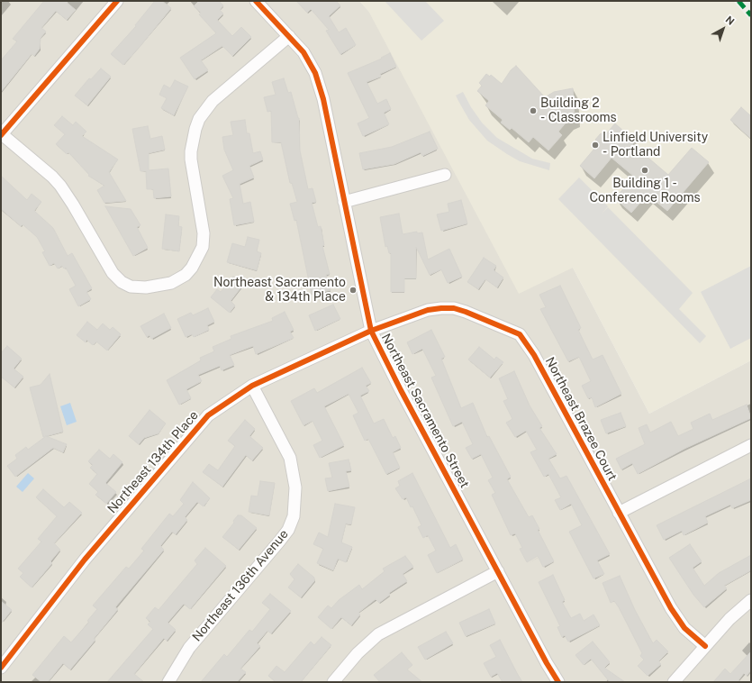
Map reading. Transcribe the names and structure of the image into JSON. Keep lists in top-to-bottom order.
{
  "streets": {
    "street": [
      "Northeast Sacramento Street",
      "Northeast Brazee Court",
      "Northeast 134th Place",
      "Northeast 136th Avenue"
    ]
  },
  "crossings": [
    ["Northeast Sacramento Street", "Northeast Brazee Court"],
    ["Northeast Sacramento Street", "Northeast 134th Place"],
    ["Northeast Brazee Court", "Northeast 134th Place"],
    ["Northeast 134th Place", "Northeast 136th Avenue"]
  ],
  "places": [
    "Building 2 - Classrooms",
    "Linfield University - Portland",
    "Building 1 - Conference Rooms",
    "Northeast Sacramento & 134th Place"
  ],
  "north": "top right"
}
